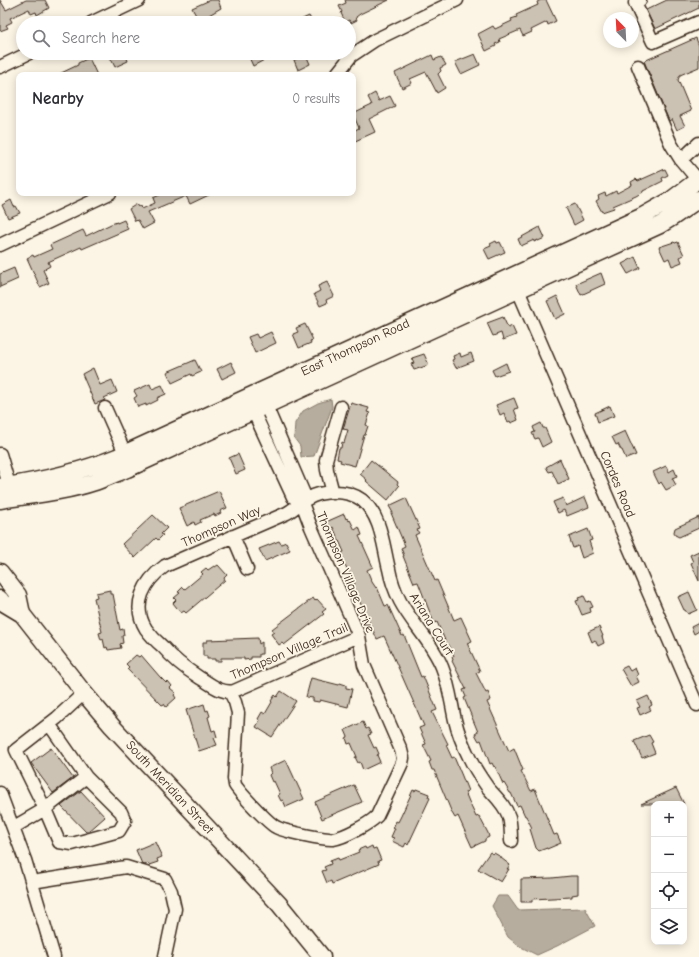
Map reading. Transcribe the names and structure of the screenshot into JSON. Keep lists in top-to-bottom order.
{
  "streets": {
    "main road": ["East Thompson Road", "South Meridian Street"],
    "street": [
      "Cordes Road",
      "Thompson Way",
      "Thompson Village Drive",
      "Ariana Court",
      "Thompson Village Trail"
    ]
  },
  "crossings": [
    ["East Thompson Road", "Cordes Road"],
    ["East Thompson Road", "Thompson Village Drive"],
    ["Thompson Way", "Thompson Village Drive"],
    ["Thompson Way", "Ariana Court"],
    ["Thompson Way", "Thompson Village Trail"],
    ["Thompson Village Drive", "Ariana Court"],
    ["Thompson Village Drive", "Thompson Village Trail"]
  ],
  "north": "top left",
  "page": {
    "search": "Search here",
    "heading": ["Nearby", "0 results"],
    "map_buttons": ["+", "−"]
  }
}
